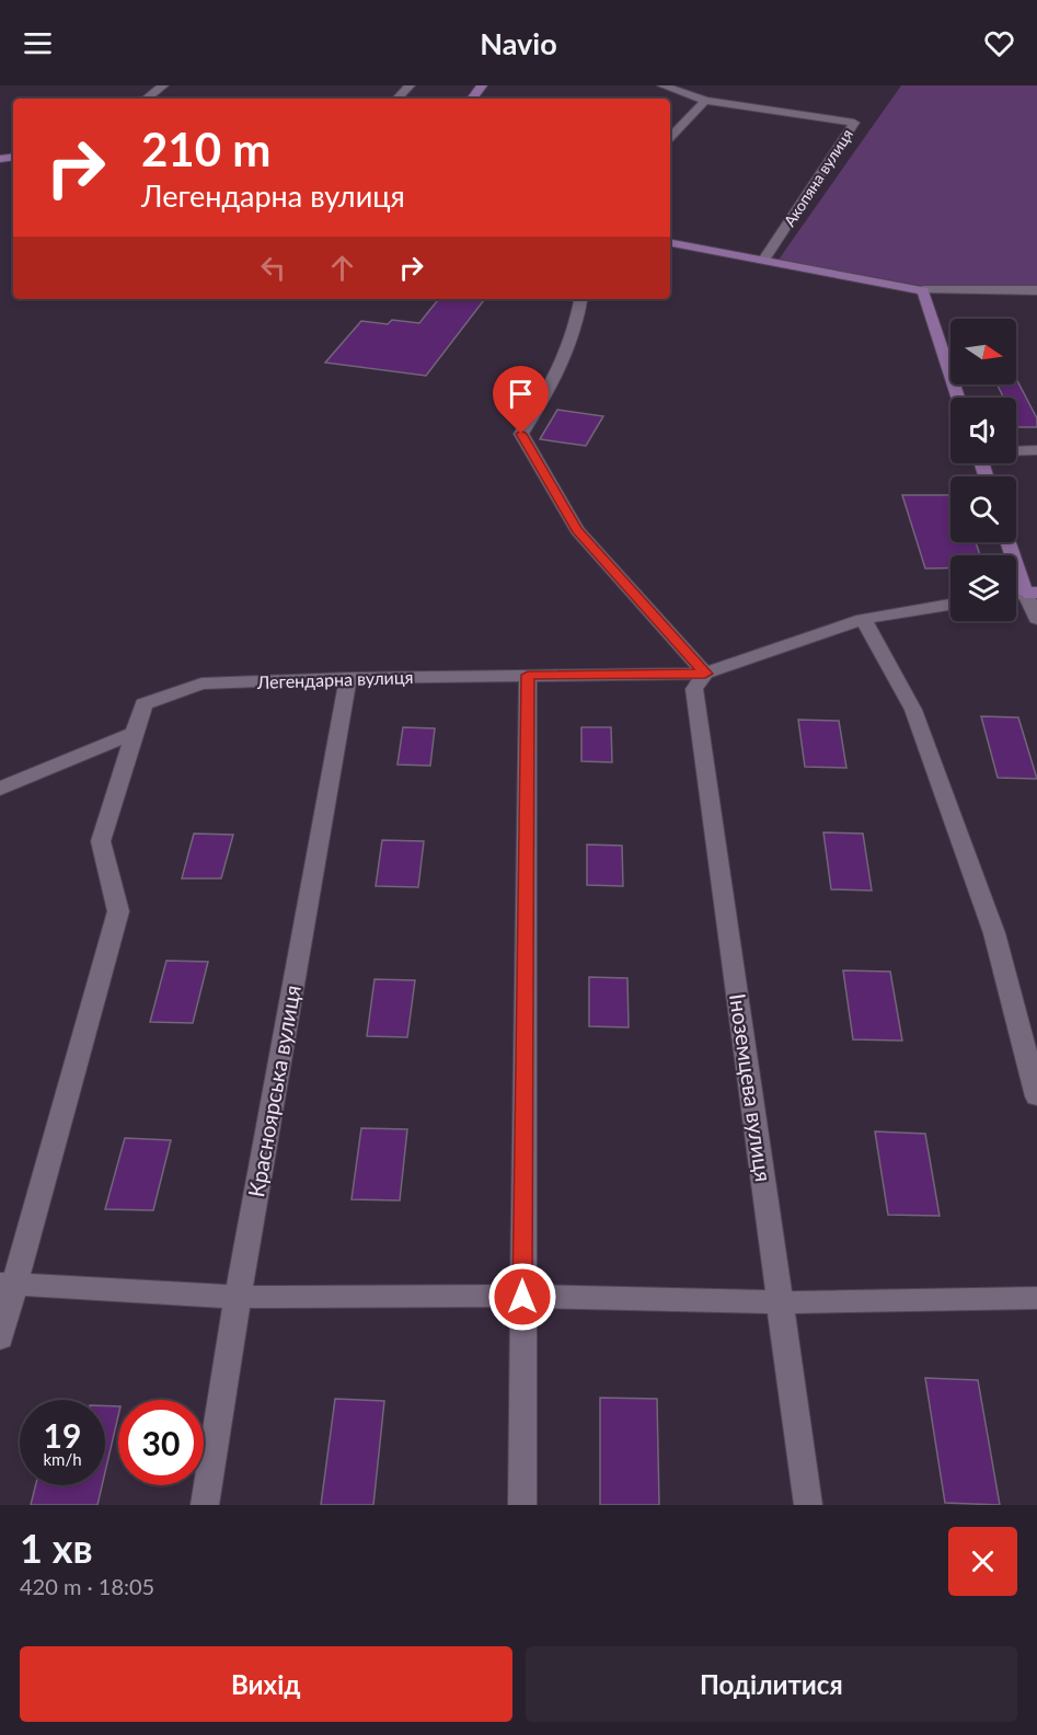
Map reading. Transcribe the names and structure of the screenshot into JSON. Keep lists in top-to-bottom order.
{
  "streets": {
    "street": [
      "Акопяна вулиця",
      "Легендарна вулиця",
      "Іноземцева вулиця",
      "Красноярська вулиця"
    ]
  },
  "crossings": [
    ["Легендарна вулиця", "Іноземцева вулиця"],
    ["Легендарна вулиця", "Красноярська вулиця"]
  ],
  "north": "right",
  "page": {
    "header": "Navio",
    "turn": ["210 m", "Легендарна вулиця"],
    "speed": "19 km/h",
    "limit": "30",
    "heading": ["1 хв", "420 m · 18:05"],
    "buttons": ["Вихід", "Поділитися"]
  }
}
